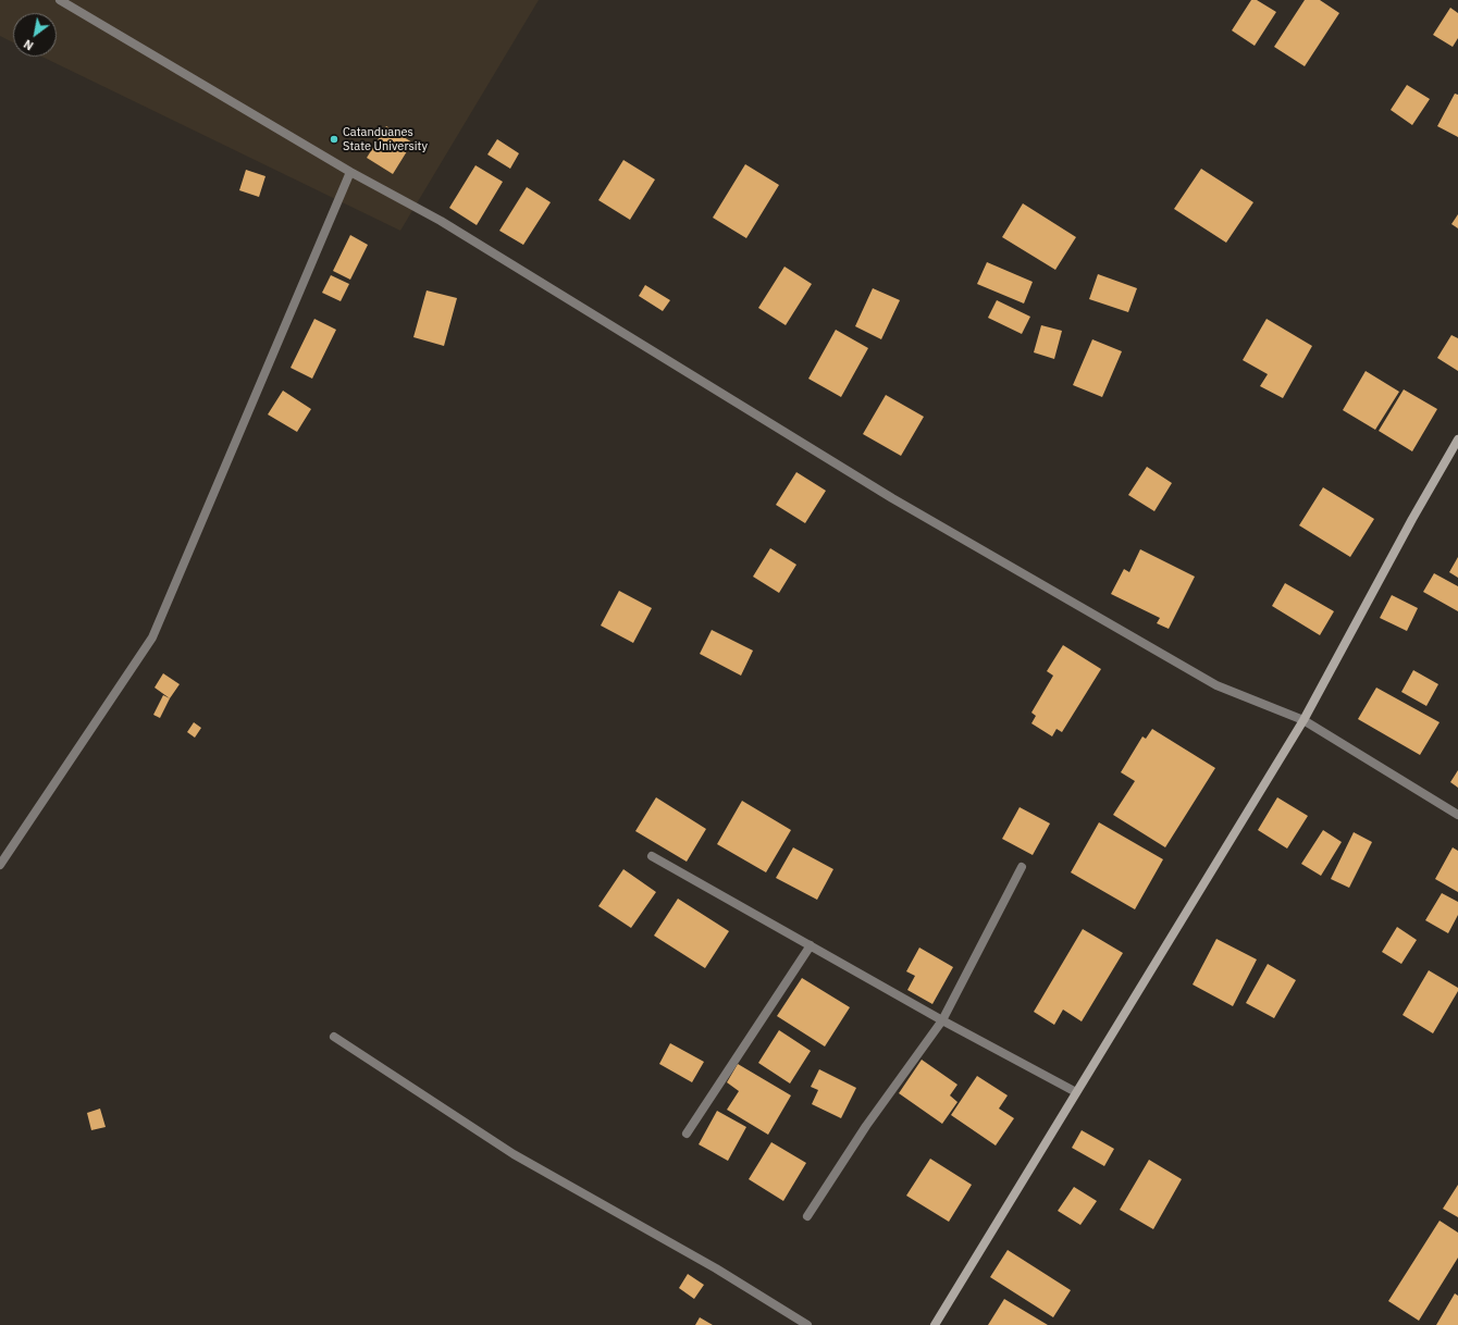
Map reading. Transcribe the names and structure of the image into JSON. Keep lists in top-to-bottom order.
{
  "places": ["Catanduanes State University"],
  "north": "bottom left"
}
